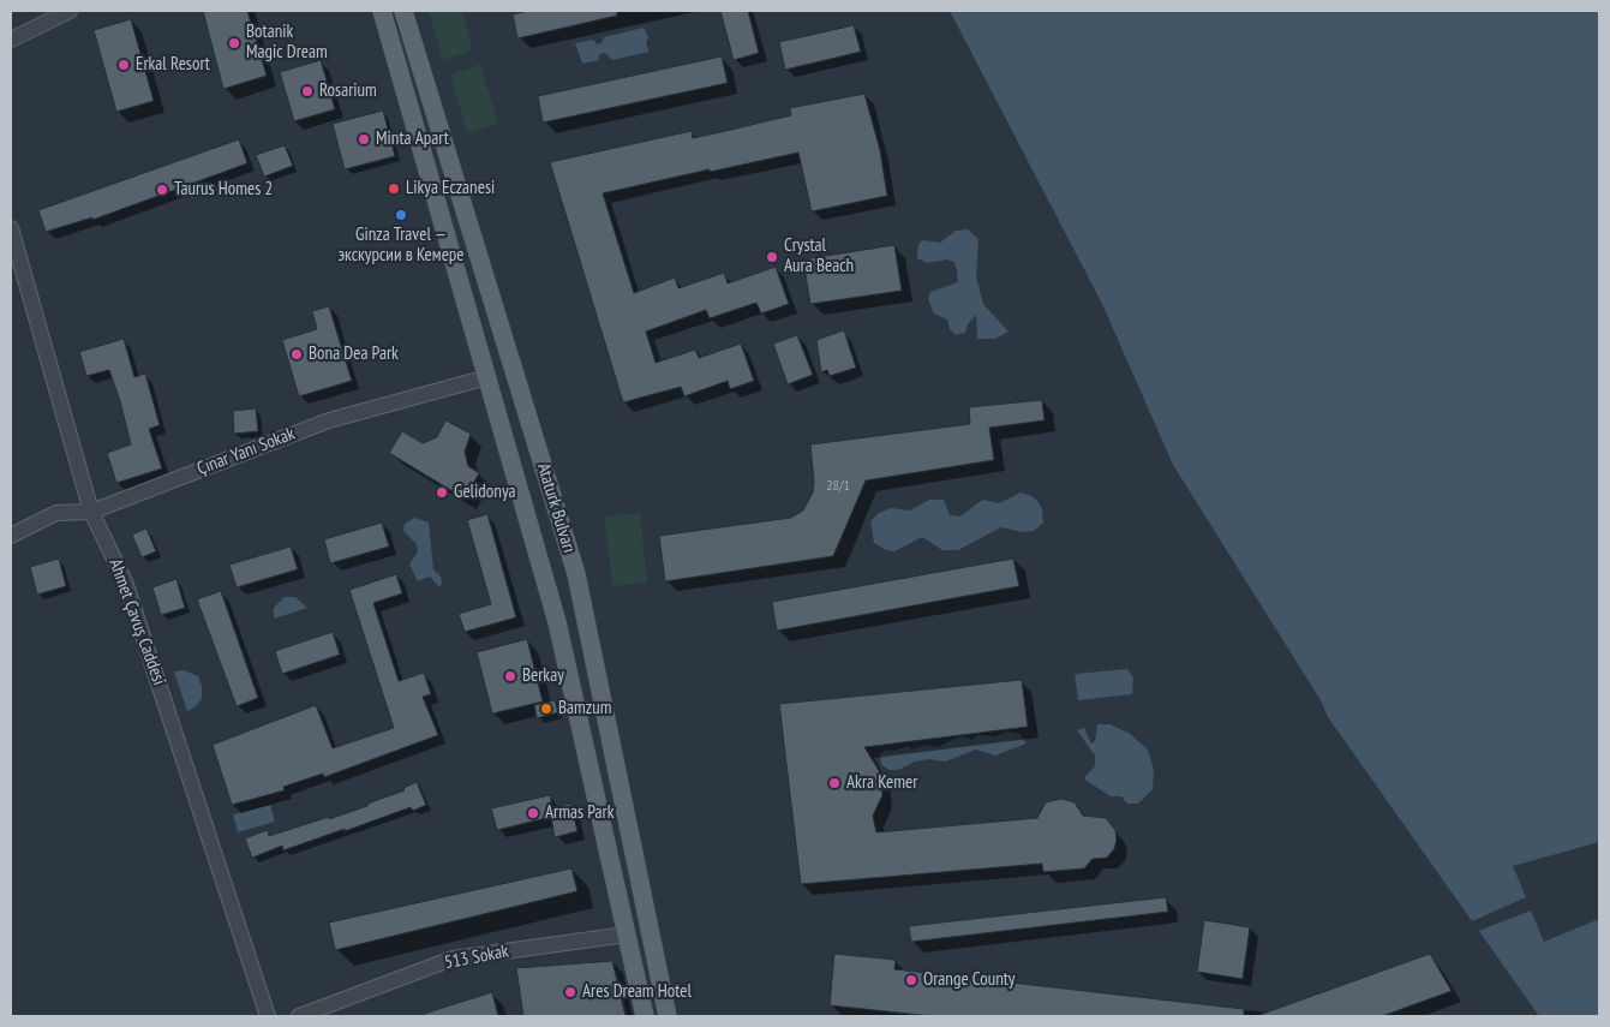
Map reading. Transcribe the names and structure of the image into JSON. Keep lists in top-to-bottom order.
{
  "streets": {
    "main road": ["Ataturk Bulvarı"],
    "street": ["Çınar Yanı Sokak", "Ahmet Çavuş Caddesi", "513 Sokak"]
  },
  "crossings": [
    ["Çınar Yanı Sokak", "Ataturk Bulvarı"],
    ["Çınar Yanı Sokak", "Ahmet Çavuş Caddesi"],
    ["Ataturk Bulvarı", "513 Sokak"]
  ],
  "places": [
    "Botanik Magic Dream",
    "Erkal Resort",
    "Rosarium",
    "Minta Apart",
    "Likya Eczanesi",
    "Taurus Homes 2",
    "Ginza Travel — экскурсии в Кемере",
    "Crystal Aura Beach",
    "Bona Dea Park",
    "Gelidonya",
    "Berkay",
    "Bamzum",
    "Akra Kemer",
    "Armas Park",
    "Orange County",
    "Ares Dream Hotel"
  ],
  "house_numbers": ["28/1"]
}
